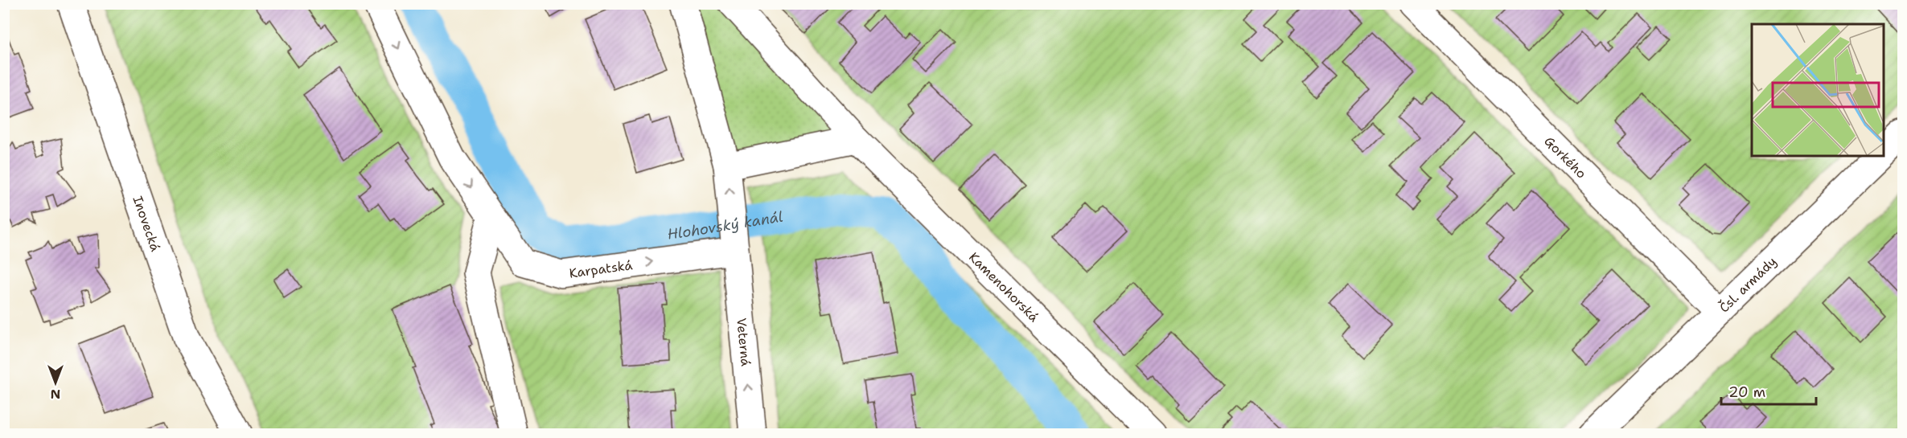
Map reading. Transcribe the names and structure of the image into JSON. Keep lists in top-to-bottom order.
{
  "streets": {
    "street": [
      "Gorkého",
      "Inovecká",
      "Karpatská",
      "Čsl. armády",
      "Kamenohorská",
      "Veterná"
    ]
  },
  "crossings": [
    ["Gorkého", "Čsl. armády"],
    ["Karpatská", "Veterná"]
  ],
  "one_way": ["Karpatská", "Veterná"],
  "water": ["Hlohovský kanál"],
  "scale_bar": "20 m",
  "north": "bottom"
}
